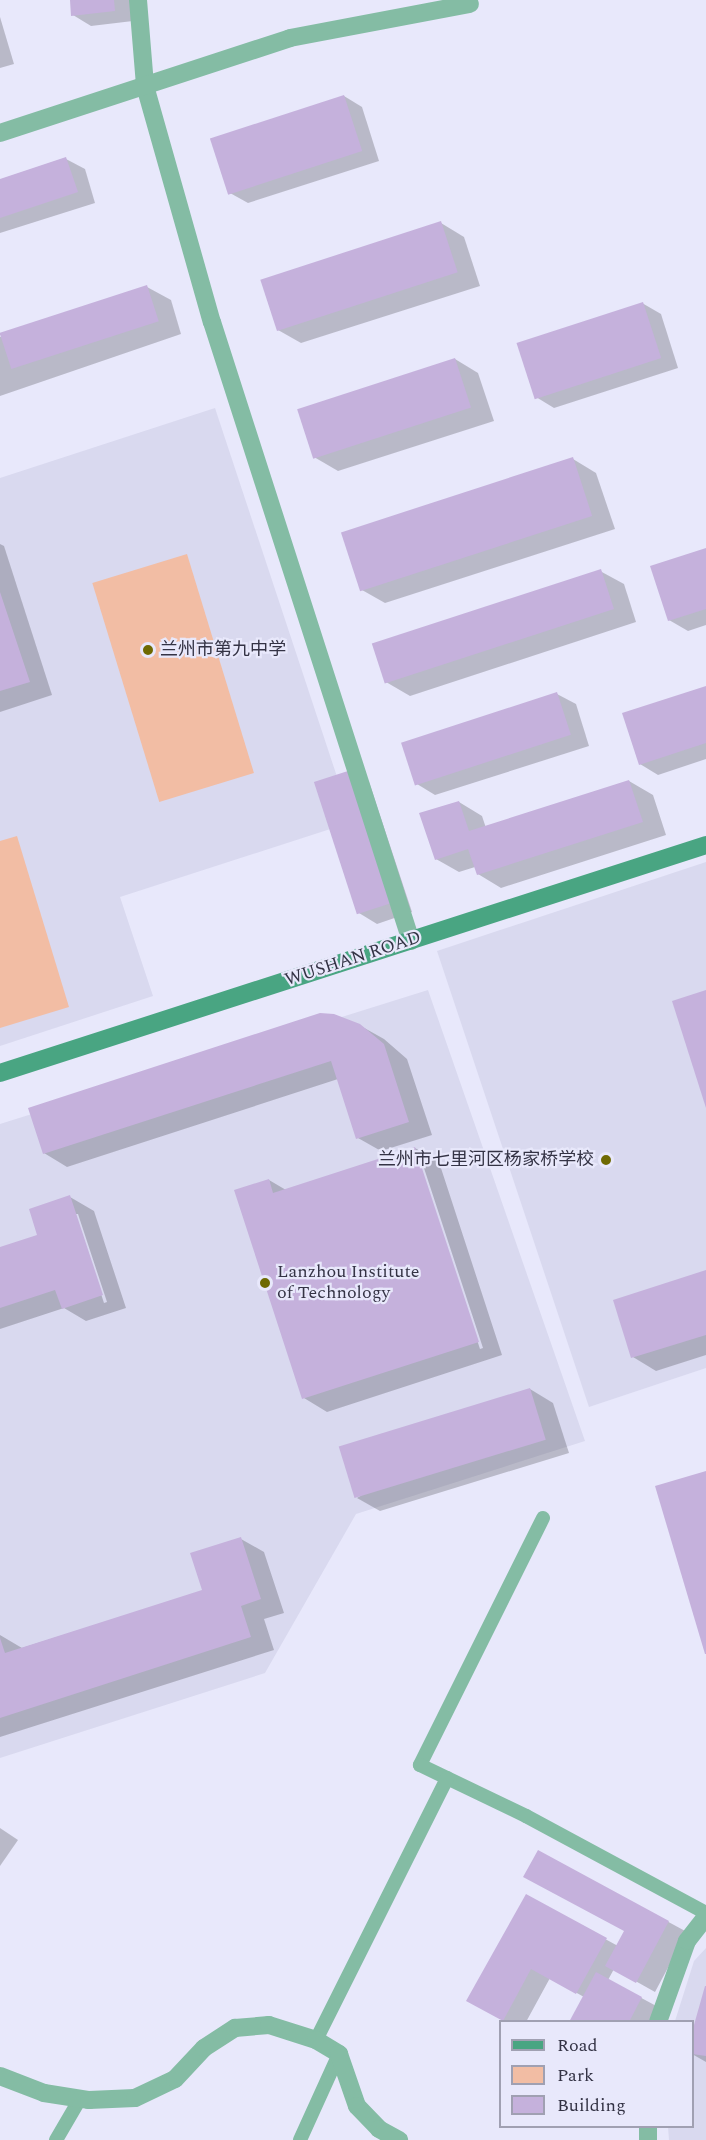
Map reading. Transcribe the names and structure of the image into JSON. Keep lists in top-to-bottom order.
{
  "streets": {
    "main road": ["WUSHAN ROAD"]
  },
  "places": ["兰州市第九中学", "兰州市七里河区杨家桥学校", "Lanzhou Institute of Technology"],
  "legend": ["Road", "Park", "Building"]
}
